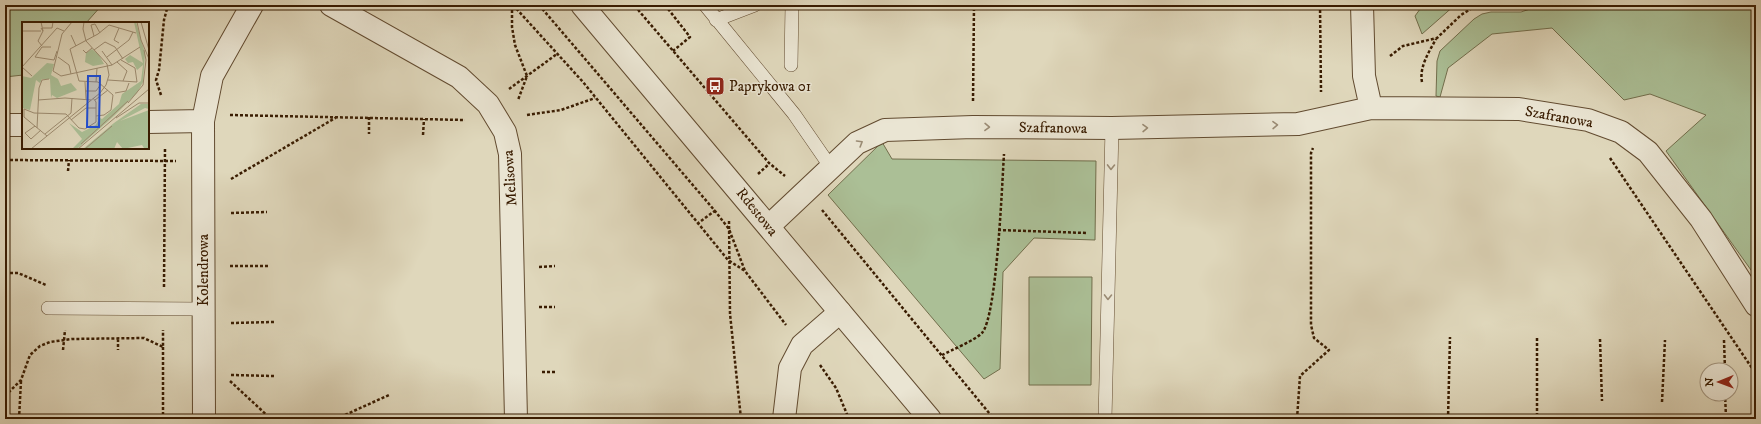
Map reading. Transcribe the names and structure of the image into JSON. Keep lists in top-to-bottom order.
{
  "streets": {
    "street": [
      "Szafranowa",
      "Melisowa",
      "Rdestowa",
      "Kolendrowa"
    ]
  },
  "crossings": [
    ["Szafranowa", "Rdestowa"]
  ],
  "places": {
    "bus stop": ["Paprykowa 01"]
  },
  "north": "left"
}
